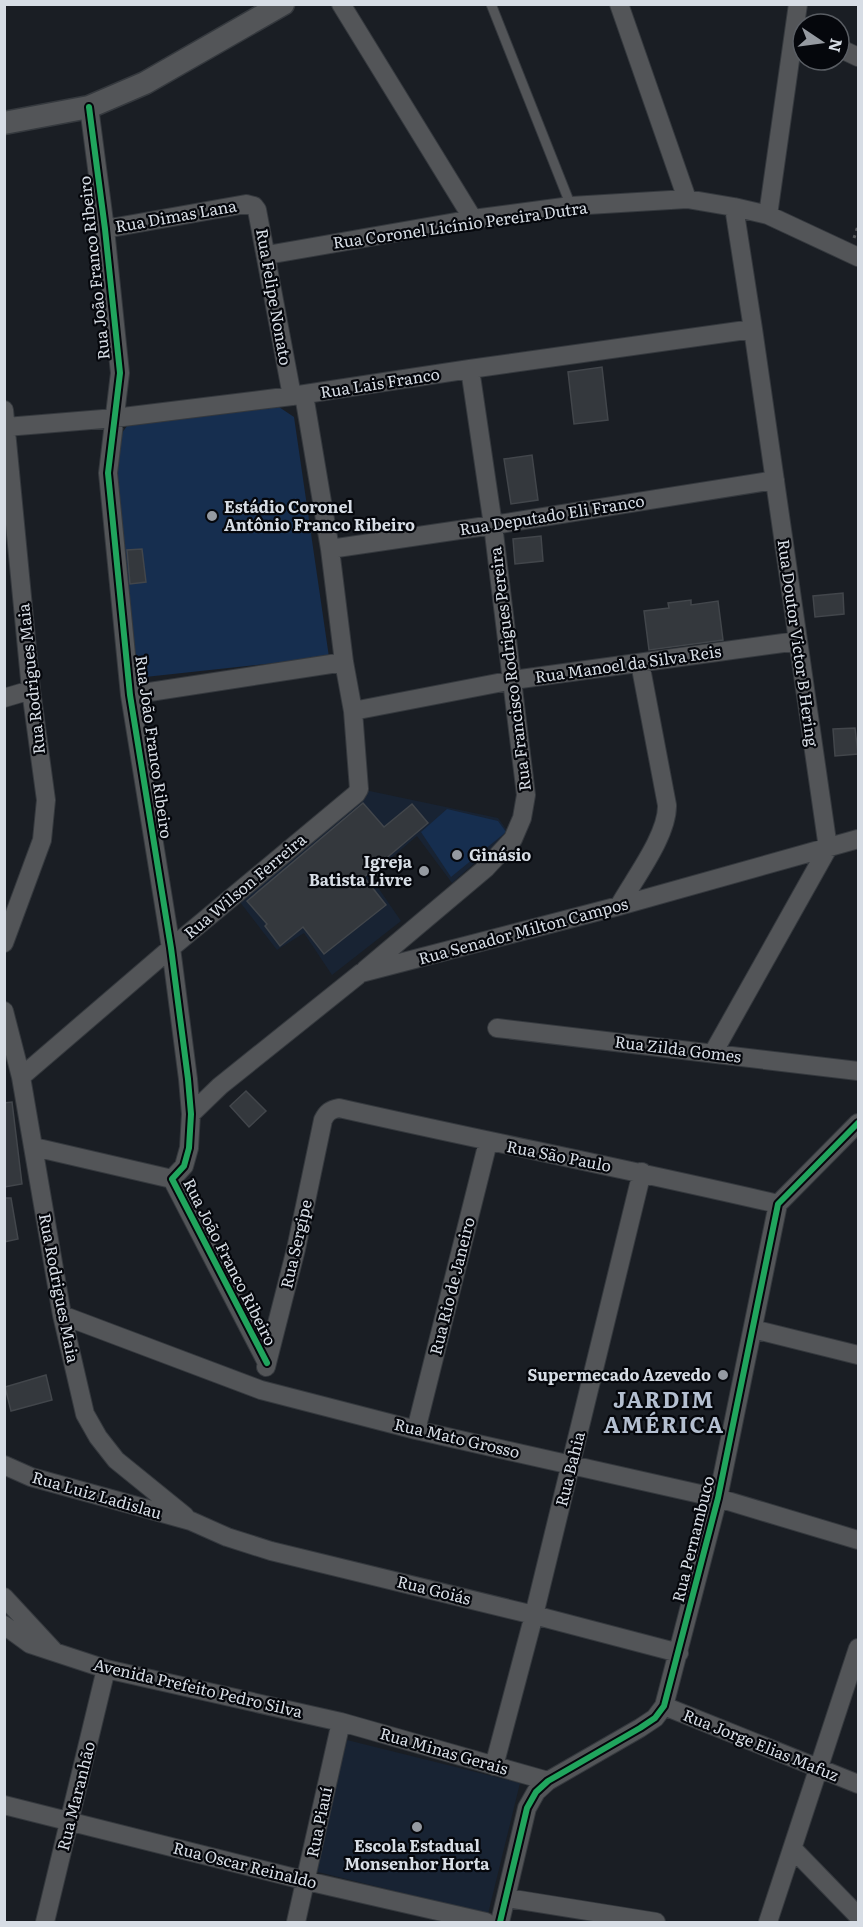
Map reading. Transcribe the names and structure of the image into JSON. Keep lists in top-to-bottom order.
{
  "streets": {
    "street": [
      "Rua Dimas Lana",
      "Rua Coronel Licínio Pereira Dutra",
      "Rua João Franco Ribeiro",
      "Rua Felipe Nonato",
      "Rua Lais Franco",
      "Rua Deputado Eli Franco",
      "Rua Doutor Victor B Hering",
      "Rua Manoel da Silva Reis",
      "Rua Francisco Rodrigues Pereira",
      "Rua Rodrigues Maia",
      "Rua Wilson Ferreira",
      "Rua Senador Milton Campos",
      "Rua Zilda Gomes",
      "Rua São Paulo",
      "Rua Sergipe",
      "Rua Rio de Janeiro",
      "Rua Mato Grosso",
      "Rua Bahia",
      "Rua Luiz Ladislau",
      "Rua Pernambuco",
      "Rua Goiás",
      "Avenida Prefeito Pedro Silva",
      "Rua Jorge Elias Mafuz",
      "Rua Minas Gerais",
      "Rua Maranhão",
      "Rua Piauí",
      "Rua Oscar Reinaldo"
    ]
  },
  "crossings": [
    ["Rua Dimas Lana", "Rua João Franco Ribeiro"],
    ["Rua Dimas Lana", "Rua Felipe Nonato"],
    ["Rua Coronel Licínio Pereira Dutra", "Rua Felipe Nonato"],
    ["Rua Coronel Licínio Pereira Dutra", "Rua Doutor Victor B Hering"],
    ["Rua João Franco Ribeiro", "Rua Lais Franco"],
    ["Rua João Franco Ribeiro", "Rua Wilson Ferreira"],
    ["Rua João Franco Ribeiro", "Rua Senador Milton Campos"],
    ["Rua João Franco Ribeiro", "Rua Sergipe"],
    ["Rua Felipe Nonato", "Rua Lais Franco"],
    ["Rua Felipe Nonato", "Rua Deputado Eli Franco"],
    ["Rua Felipe Nonato", "Rua Manoel da Silva Reis"],
    ["Rua Felipe Nonato", "Rua Wilson Ferreira"],
    ["Rua Lais Franco", "Rua Doutor Victor B Hering"],
    ["Rua Lais Franco", "Rua Francisco Rodrigues Pereira"],
    ["Rua Lais Franco", "Rua Rodrigues Maia"],
    ["Rua Deputado Eli Franco", "Rua Doutor Victor B Hering"],
    ["Rua Deputado Eli Franco", "Rua Francisco Rodrigues Pereira"],
    ["Rua Doutor Victor B Hering", "Rua Manoel da Silva Reis"],
    ["Rua Doutor Victor B Hering", "Rua Senador Milton Campos"],
    ["Rua Manoel da Silva Reis", "Rua Francisco Rodrigues Pereira"],
    ["Rua Francisco Rodrigues Pereira", "Rua Senador Milton Campos"],
    ["Rua Rodrigues Maia", "Rua Wilson Ferreira"],
    ["Rua Rodrigues Maia", "Rua Mato Grosso"],
    ["Rua Rodrigues Maia", "Rua Luiz Ladislau"],
    ["Rua Rodrigues Maia", "Rua Goiás"],
    ["Rua São Paulo", "Rua Sergipe"],
    ["Rua São Paulo", "Rua Rio de Janeiro"],
    ["Rua São Paulo", "Rua Bahia"],
    ["Rua São Paulo", "Rua Pernambuco"],
    ["Rua Sergipe", "Rua Mato Grosso"],
    ["Rua Rio de Janeiro", "Rua Mato Grosso"],
    ["Rua Mato Grosso", "Rua Bahia"],
    ["Rua Mato Grosso", "Rua Pernambuco"],
    ["Rua Bahia", "Rua Goiás"],
    ["Rua Bahia", "Rua Minas Gerais"],
    ["Rua Luiz Ladislau", "Rua Goiás"],
    ["Rua Pernambuco", "Rua Goiás"],
    ["Rua Pernambuco", "Rua Jorge Elias Mafuz"],
    ["Avenida Prefeito Pedro Silva", "Rua Minas Gerais"],
    ["Avenida Prefeito Pedro Silva", "Rua Maranhão"],
    ["Avenida Prefeito Pedro Silva", "Rua Piauí"],
    ["Rua Minas Gerais", "Rua Piauí"],
    ["Rua Maranhão", "Rua Oscar Reinaldo"],
    ["Rua Piauí", "Rua Oscar Reinaldo"]
  ],
  "districts": ["JARDIM AMÉRICA"],
  "places": [
    "Estádio Coronel Antônio Franco Ribeiro",
    "Ginásio",
    "Igreja Batista Livre",
    "Supermecado Azevedo",
    "Escola Estadual Monsenhor Horta"
  ],
  "north": "right"
}
